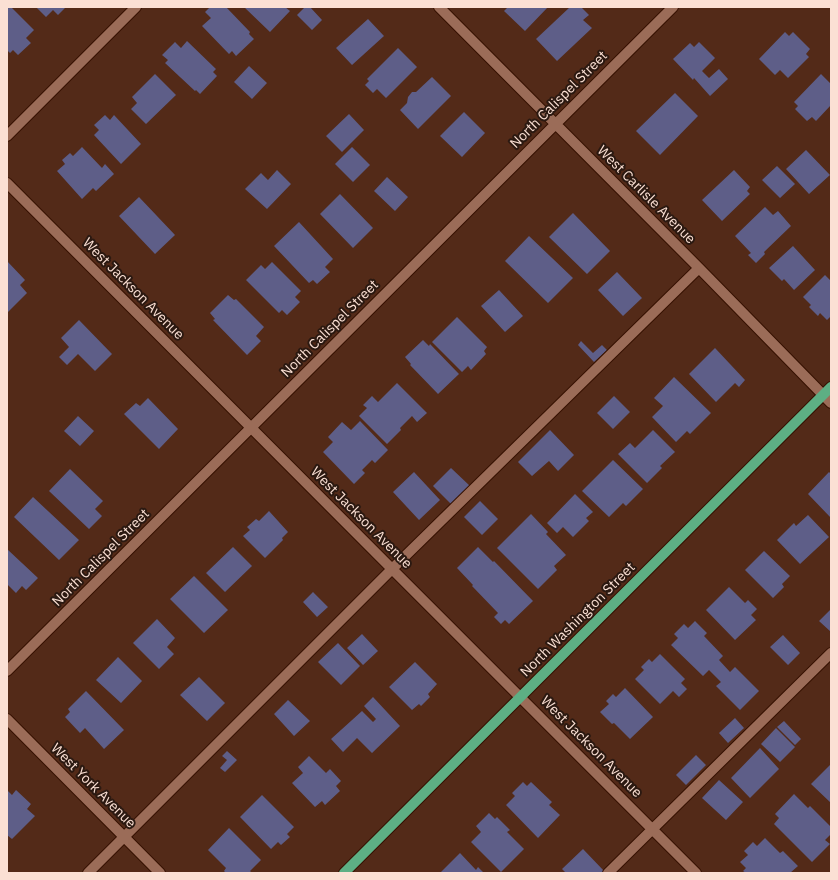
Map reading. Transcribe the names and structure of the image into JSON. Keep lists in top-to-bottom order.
{
  "streets": {
    "main road": ["North Washington Street"],
    "street": [
      "North Calispel Street",
      "West Carlisle Avenue",
      "West Jackson Avenue",
      "West York Avenue"
    ]
  },
  "crossings": [
    ["North Calispel Street", "West Carlisle Avenue"],
    ["North Calispel Street", "West Jackson Avenue"],
    ["West Carlisle Avenue", "North Washington Street"],
    ["West Jackson Avenue", "North Washington Street"]
  ]
}
